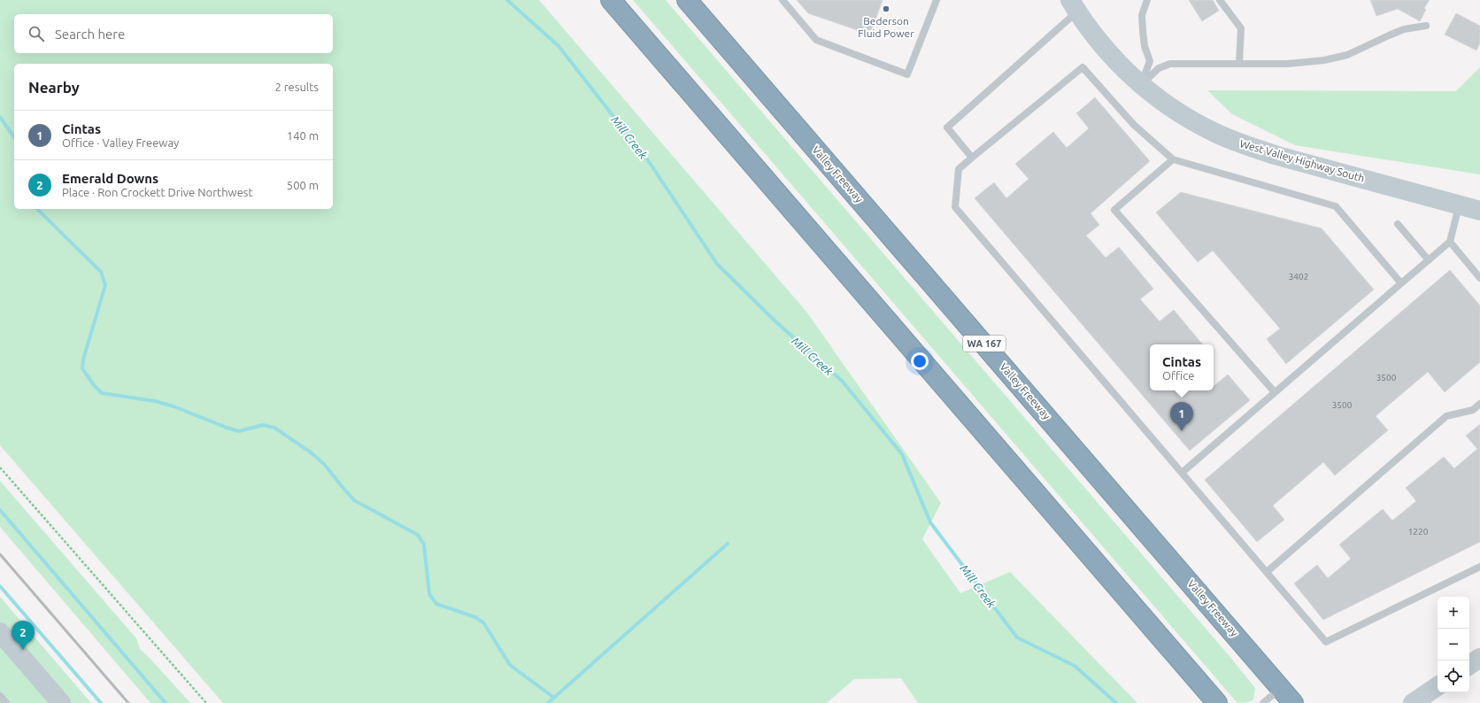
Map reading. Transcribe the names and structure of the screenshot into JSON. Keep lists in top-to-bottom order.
{
  "streets": {
    "highway": ["Valley Freeway", "WA 167"],
    "main road": ["West Valley Highway South"]
  },
  "water": ["Mill Creek"],
  "places": ["Bederson Fluid Power"],
  "house_numbers": [
    "3402",
    "3500",
    "3500",
    "1220"
  ],
  "page": {
    "search": "Search here",
    "heading": ["Nearby", "2 results"],
    "list": [
      {
        "mark": "1",
        "name": "Cintas",
        "note": "Office · Valley Freeway",
        "value": "140 m"
      },
      {
        "mark": "2",
        "name": "Emerald Downs",
        "note": "Place · Ron Crockett Drive Northwest",
        "value": "500 m"
      }
    ],
    "popup": ["Cintas", "Office"],
    "pins": ["1", "2"],
    "map_buttons": ["+", "−"]
  }
}
